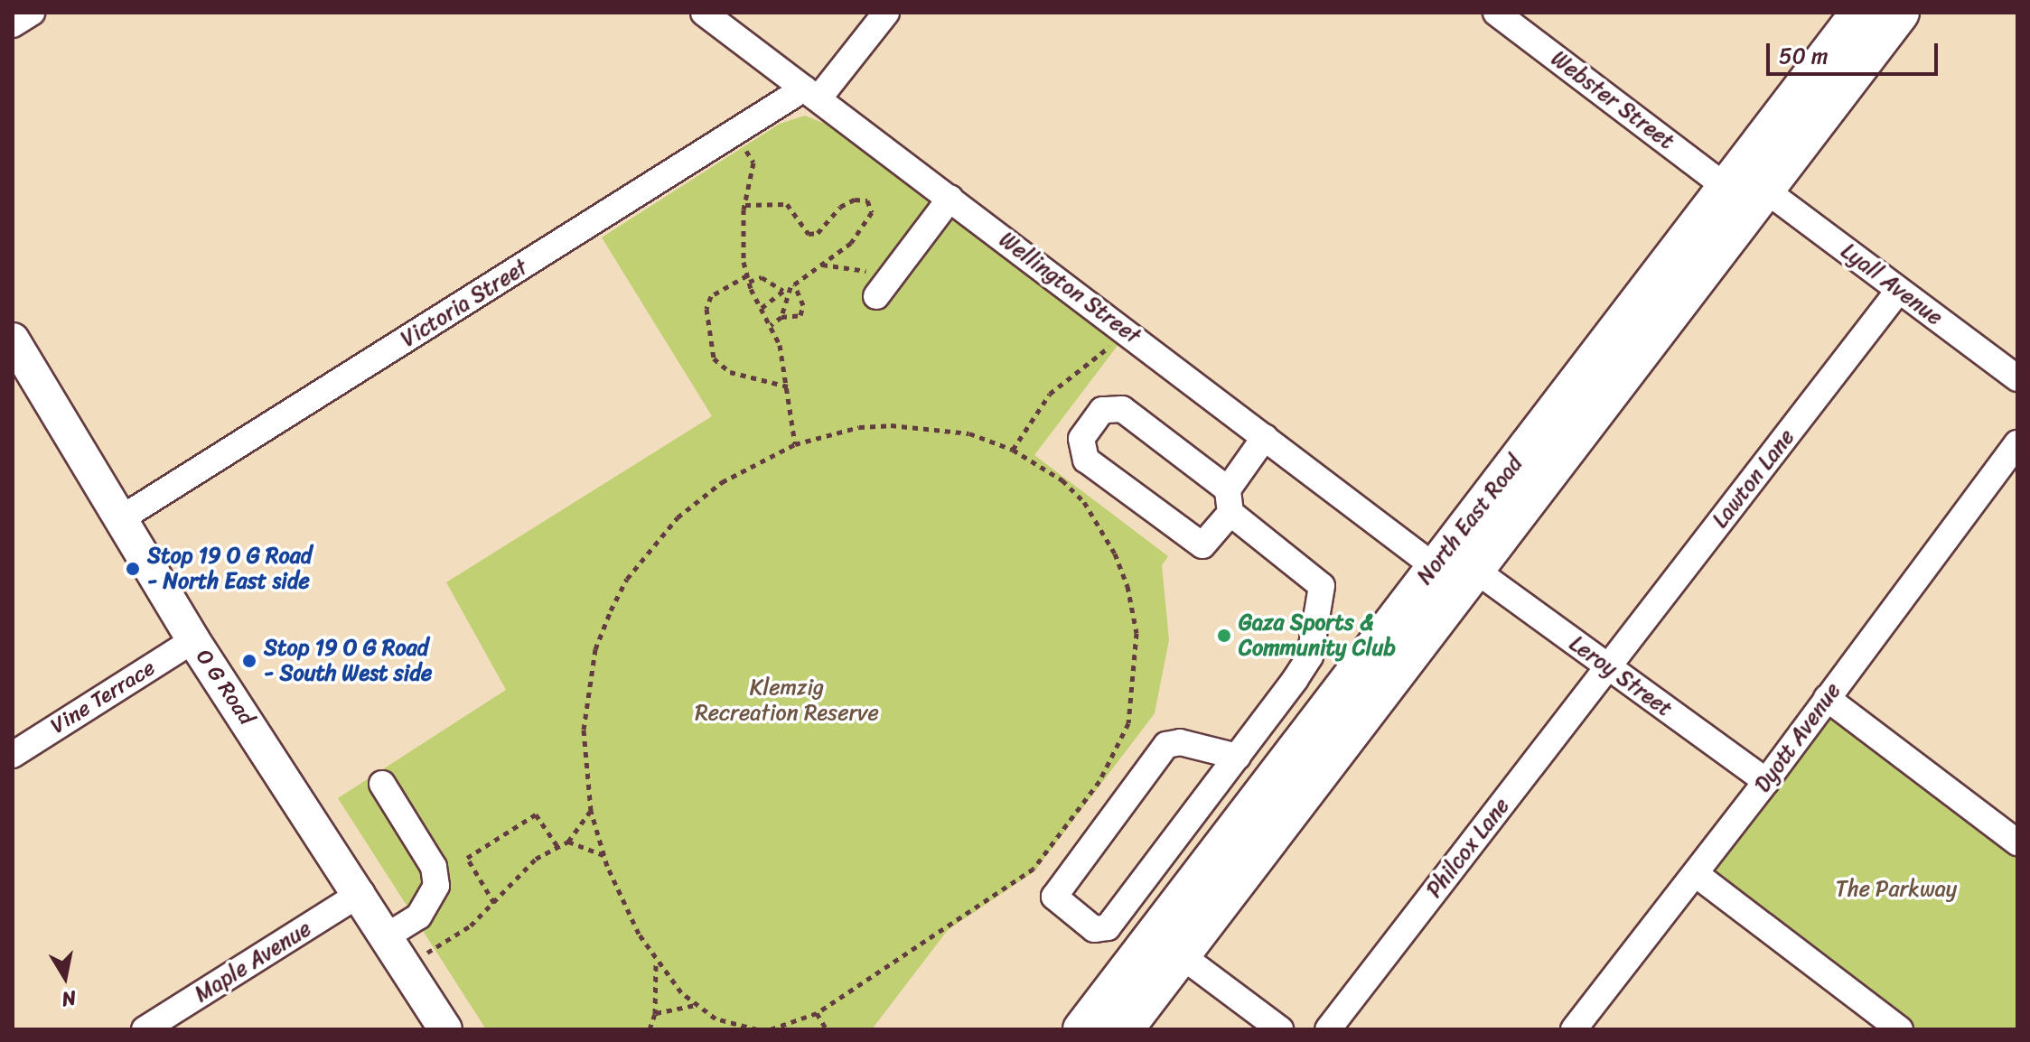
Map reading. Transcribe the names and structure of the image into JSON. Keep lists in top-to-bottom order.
{
  "streets": {
    "highway": ["North East Road"],
    "main road": ["O G Road"],
    "street": [
      "Webster Street",
      "Lyall Avenue",
      "Wellington Street",
      "Victoria Street",
      "Lawton Lane",
      "Leroy Street",
      "Vine Terrace",
      "Dyott Avenue",
      "Philcox Lane",
      "Maple Avenue"
    ]
  },
  "crossings": [
    ["Webster Street", "North East Road"],
    ["Lyall Avenue", "Lawton Lane"],
    ["Lyall Avenue", "North East Road"],
    ["Wellington Street", "Victoria Street"],
    ["Wellington Street", "North East Road"],
    ["Victoria Street", "O G Road"],
    ["Lawton Lane", "Leroy Street"],
    ["Lawton Lane", "Philcox Lane"],
    ["North East Road", "Leroy Street"],
    ["Leroy Street", "Dyott Avenue"],
    ["Leroy Street", "Philcox Lane"],
    ["O G Road", "Vine Terrace"],
    ["O G Road", "Maple Avenue"]
  ],
  "parks": ["Klemzig Recreation Reserve", "The Parkway"],
  "places": ["Stop 19 O G Road - North East side", "Gaza Sports & Community Club", "Stop 19 O G Road - South West side"],
  "scale_bar": "50 m",
  "north": "bottom"
}
